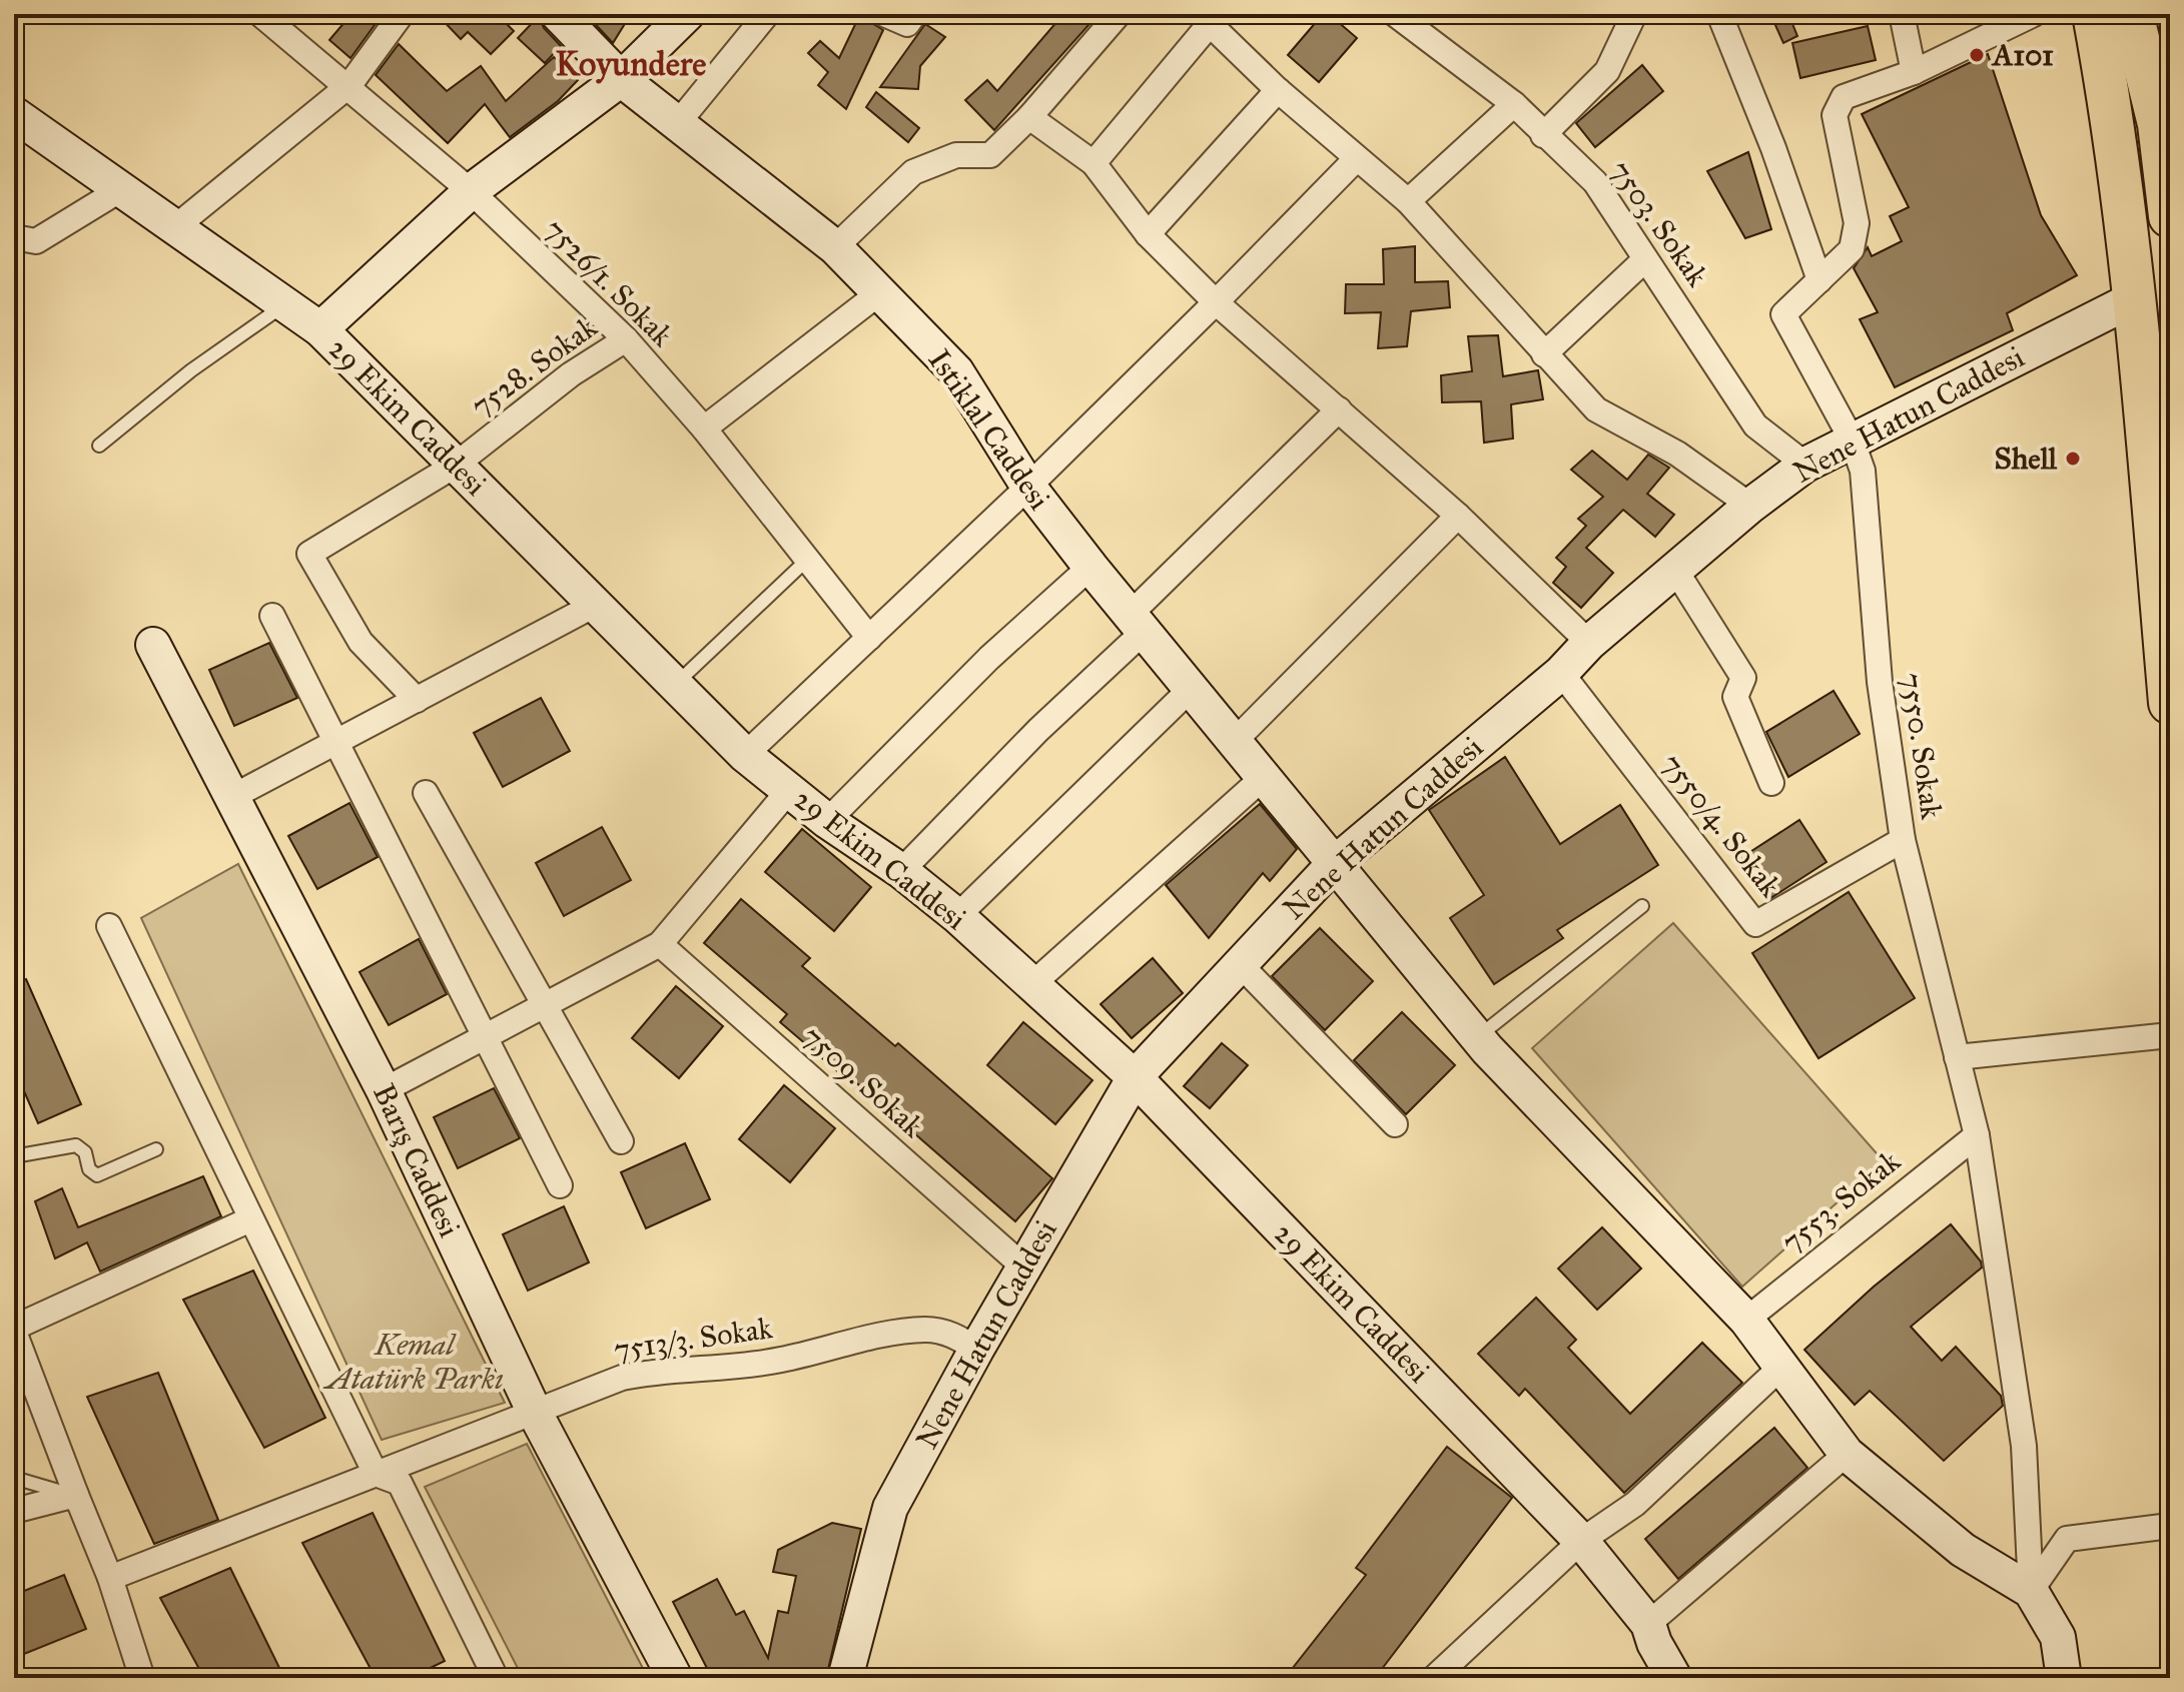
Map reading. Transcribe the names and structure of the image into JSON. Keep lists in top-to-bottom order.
{
  "streets": {
    "street": [
      "7503. Sokak",
      "7526/1. Sokak",
      "7528. Sokak",
      "Nene Hatun Caddesi",
      "29 Ekim Caddesi",
      "Istiklal Caddesi",
      "7550. Sokak",
      "7550/4. Sokak",
      "7509. Sokak",
      "Barış Caddesi",
      "7553. Sokak",
      "7513/3. Sokak"
    ]
  },
  "crossings": [
    ["7503. Sokak", "Nene Hatun Caddesi"],
    ["7526/1. Sokak", "7528. Sokak"],
    ["7528. Sokak", "29 Ekim Caddesi"],
    ["Nene Hatun Caddesi", "29 Ekim Caddesi"],
    ["Nene Hatun Caddesi", "Istiklal Caddesi"],
    ["Nene Hatun Caddesi", "7550. Sokak"],
    ["Nene Hatun Caddesi", "7550/4. Sokak"],
    ["Nene Hatun Caddesi", "7509. Sokak"],
    ["Nene Hatun Caddesi", "7513/3. Sokak"],
    ["Istiklal Caddesi", "7550. Sokak"],
    ["Istiklal Caddesi", "7553. Sokak"],
    ["7550. Sokak", "7550/4. Sokak"],
    ["7550. Sokak", "7553. Sokak"],
    ["Barış Caddesi", "7513/3. Sokak"]
  ],
  "districts": ["Koyundere"],
  "parks": ["Kemal Atatürk Parkı"],
  "places": ["A101", "Shell"]
}
